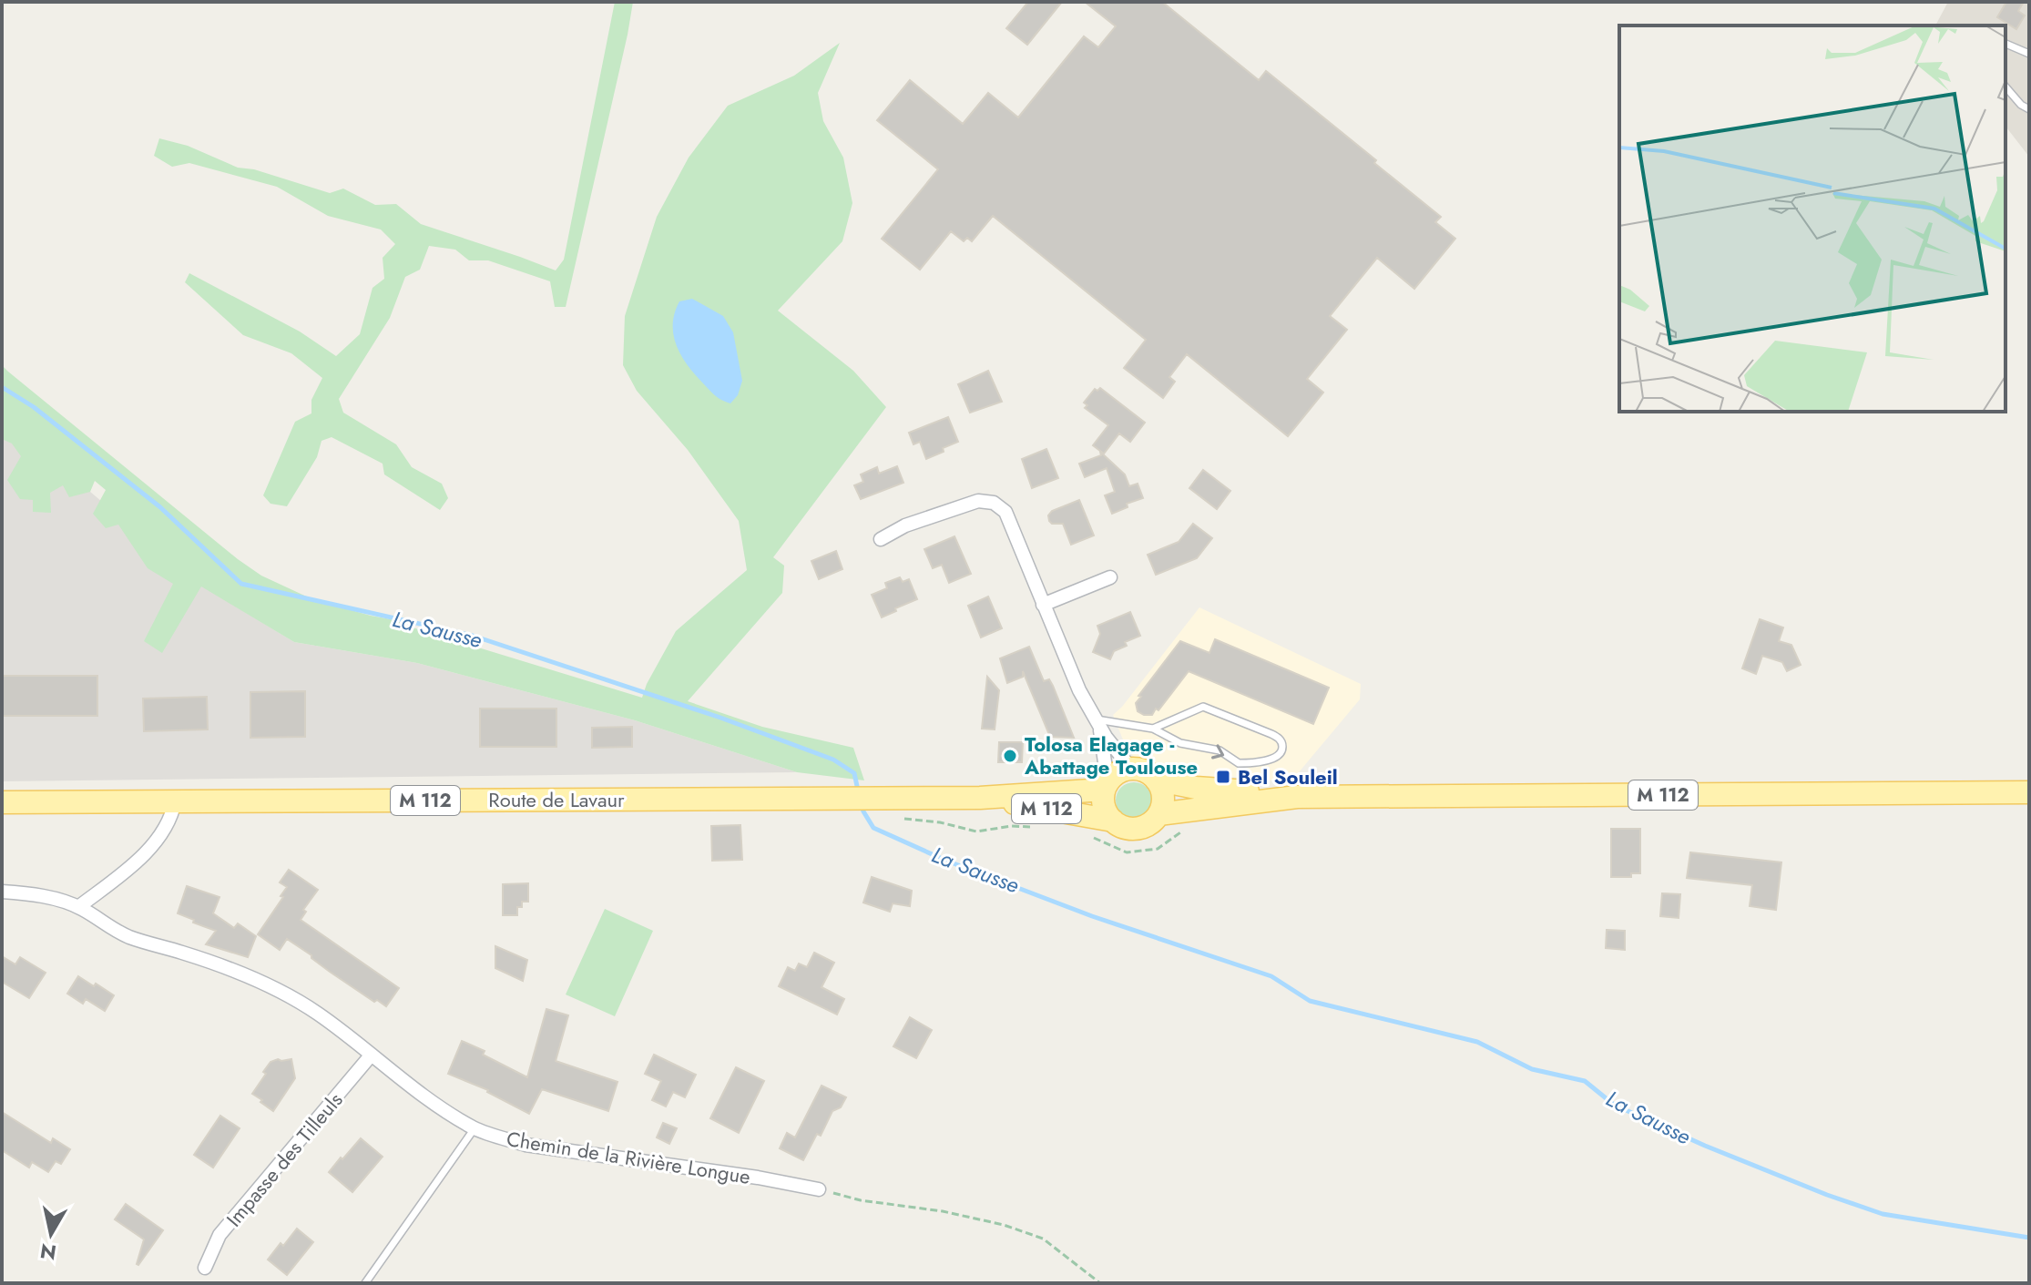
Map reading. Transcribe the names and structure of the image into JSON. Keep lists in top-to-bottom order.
{
  "streets": {
    "main road": ["M 112", "Route de Lavaur"],
    "street": ["Chemin de la Rivière Longue", "Impasse des Tilleuls"]
  },
  "crossings": [
    ["M 112", "Route de Lavaur"],
    ["Chemin de la Rivière Longue", "Impasse des Tilleuls"]
  ],
  "water": ["La Sausse"],
  "places": {
    "other": ["Tolosa Elagage - Abattage Toulouse"],
    "transit": ["Bel Souleil"]
  },
  "north": "bottom"
}
